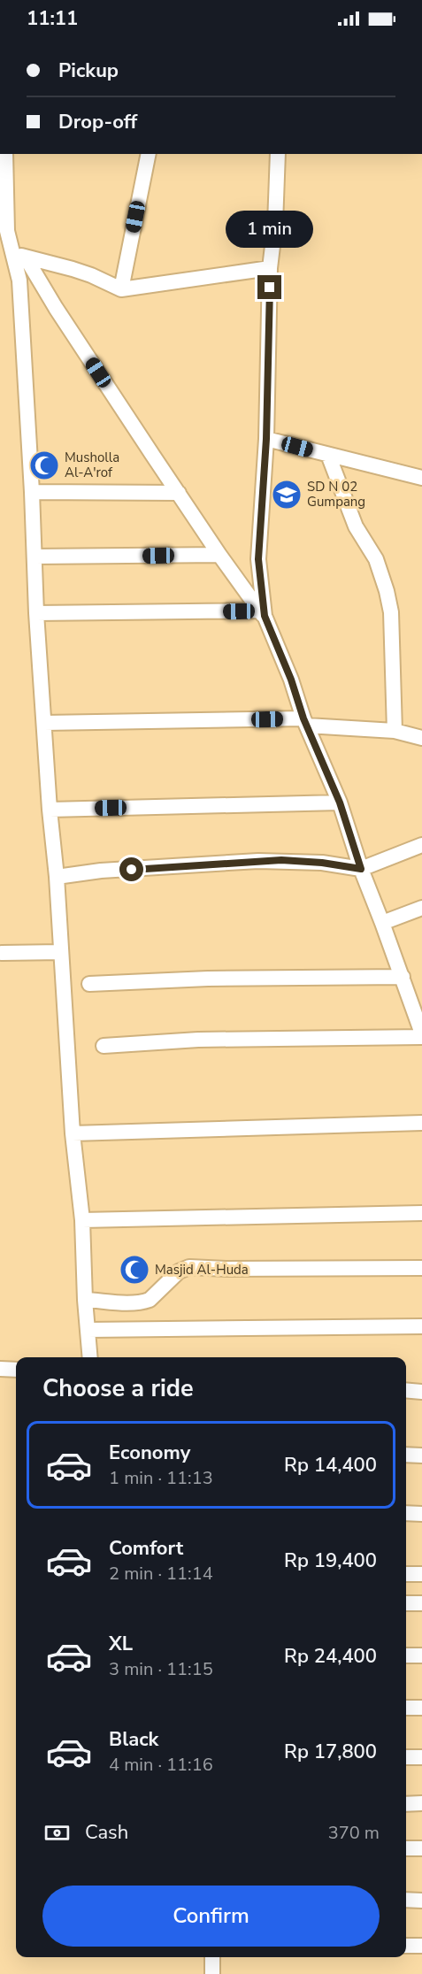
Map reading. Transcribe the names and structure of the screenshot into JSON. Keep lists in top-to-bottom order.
{
  "places": {
    "mosque": ["Musholla Al-A'rof", "Masjid Al-Huda"],
    "school or university": ["SD N 02 Gumpang"]
  },
  "page": {
    "status": "11:11",
    "banner": ["Pickup", "Drop-off"],
    "bubble": "1 min",
    "heading": "Choose a ride",
    "list": [
      {
        "name": "Economy",
        "note": "1 min · 11:13",
        "value": "Rp 14,400"
      },
      {
        "name": "Comfort",
        "note": "2 min · 11:14",
        "value": "Rp 19,400"
      },
      {
        "name": "XL",
        "note": "3 min · 11:15",
        "value": "Rp 24,400"
      },
      {
        "name": "Black",
        "note": "4 min · 11:16",
        "value": "Rp 17,800"
      }
    ],
    "pay": ["Cash", "370 m"],
    "buttons": "Confirm"
  }
}
